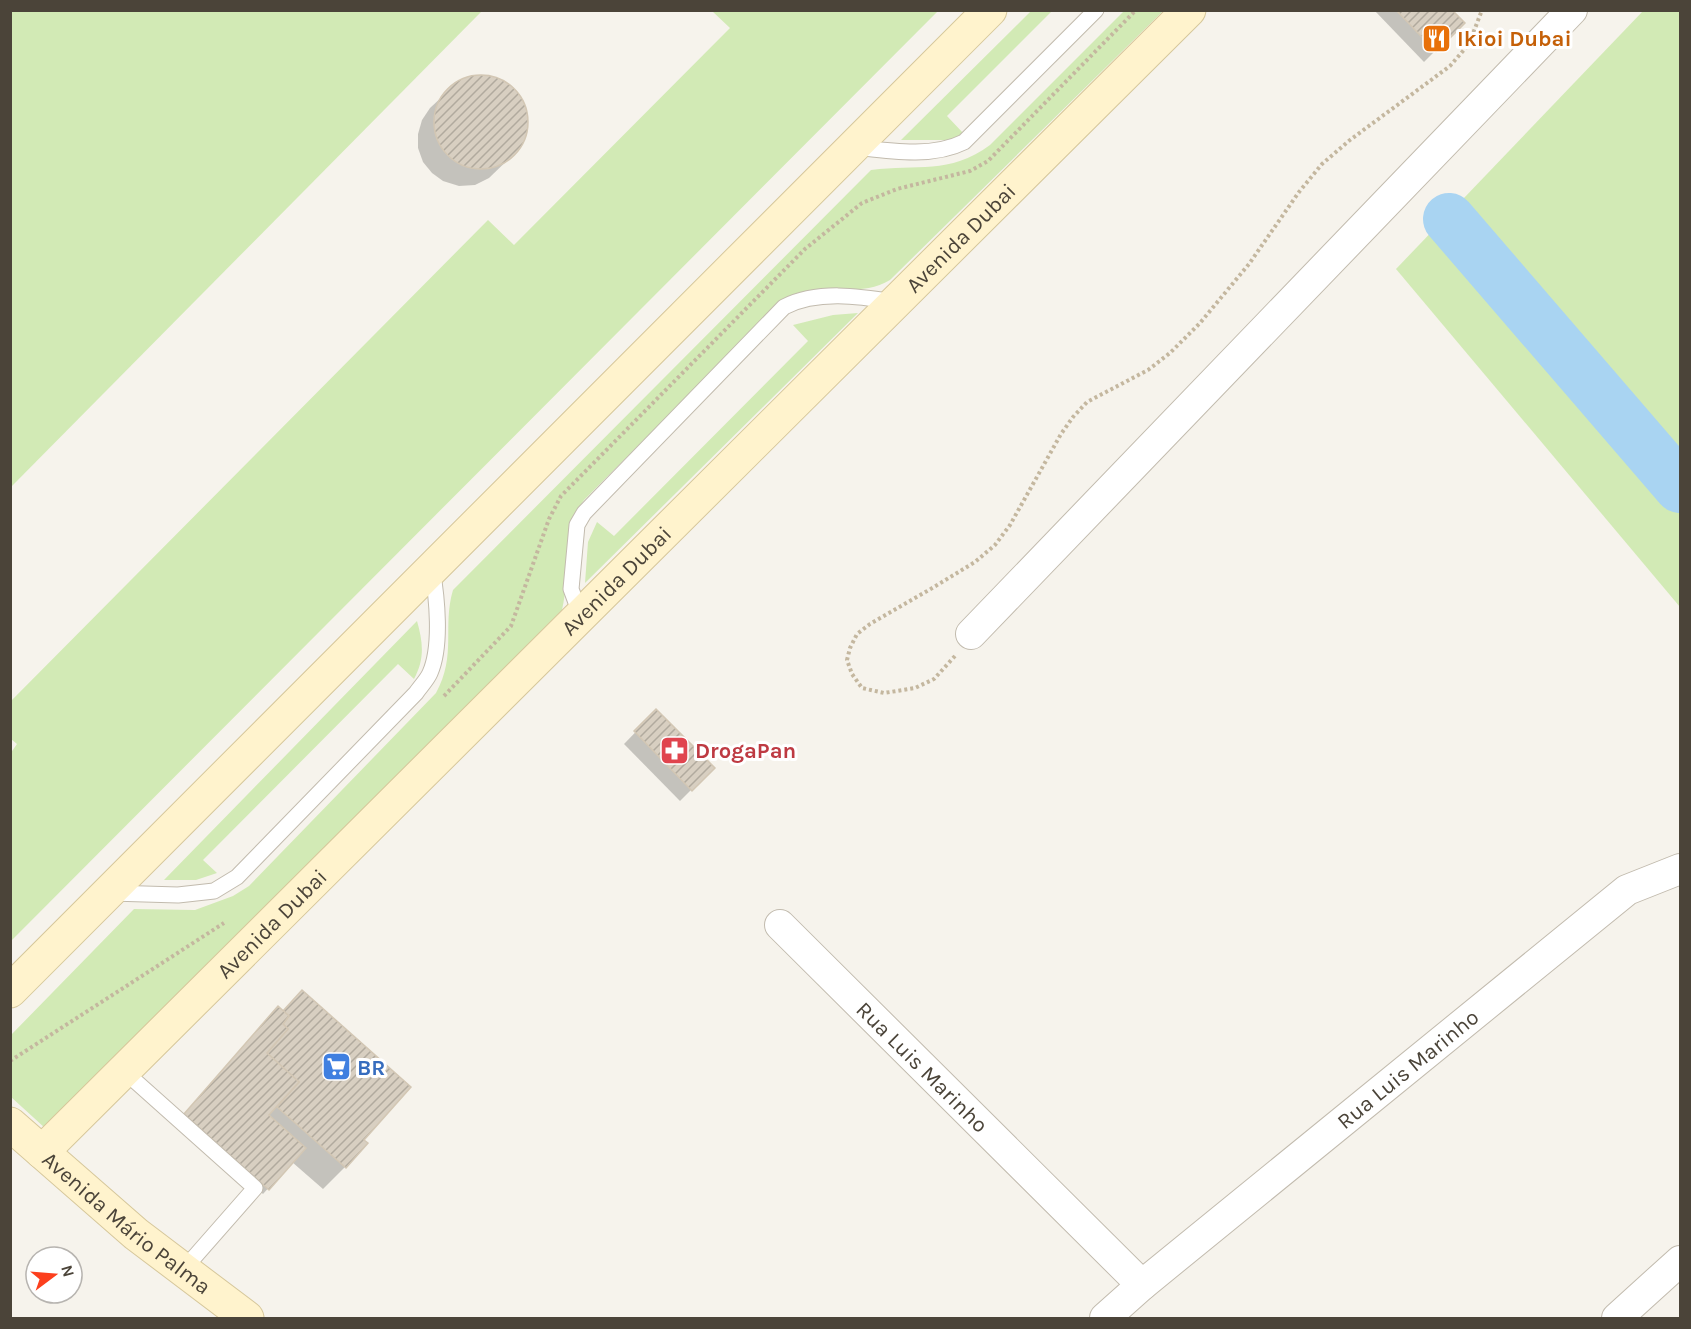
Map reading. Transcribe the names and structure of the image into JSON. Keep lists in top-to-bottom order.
{
  "streets": {
    "street": ["Avenida Dubai", "Rua Luis Marinho", "Avenida Mário Palma"]
  },
  "crossings": [
    ["Avenida Dubai", "Avenida Mário Palma"]
  ],
  "places": {
    "restaurant": ["Ikioi Dubai"],
    "pharmacy": ["DrogaPan"],
    "supermarket": ["BR"]
  },
  "north": "right"
}
